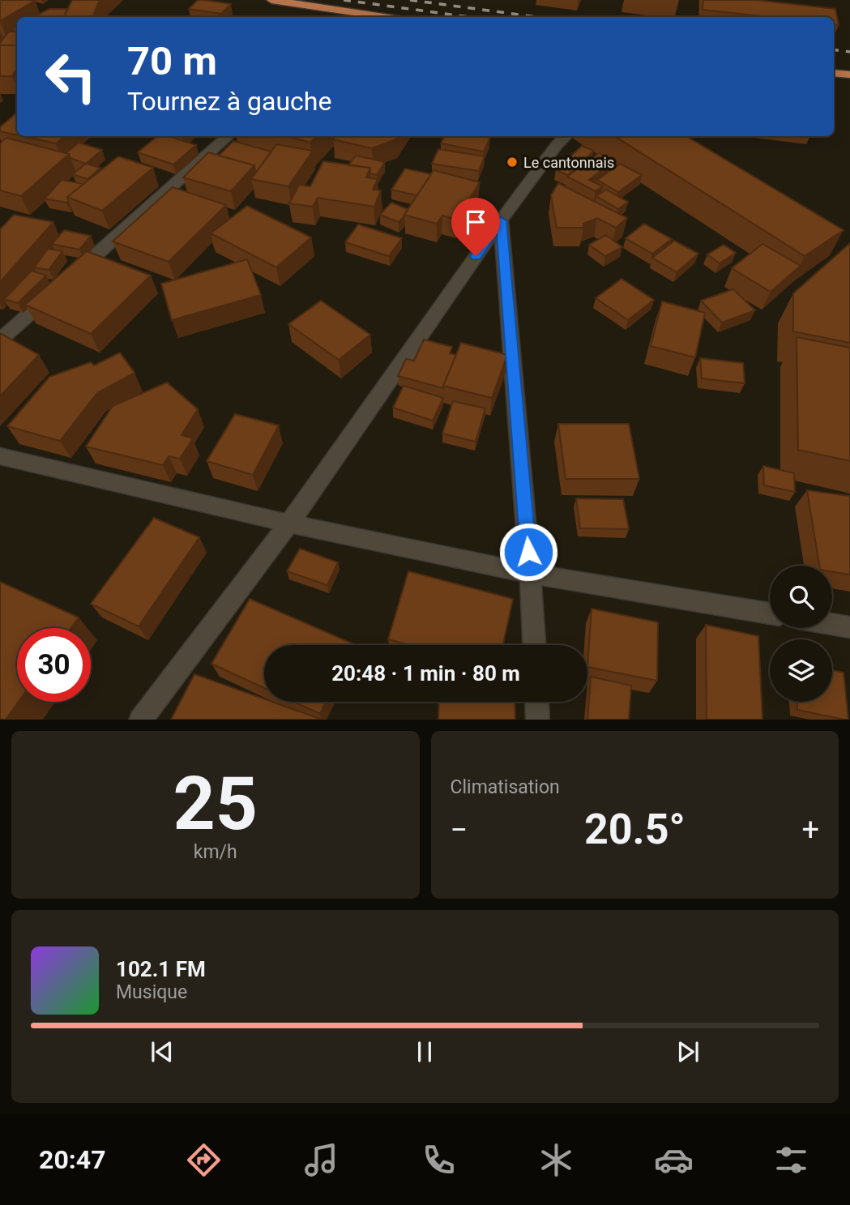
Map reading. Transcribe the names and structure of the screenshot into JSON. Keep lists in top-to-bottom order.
{
  "places": ["Le cantonnais"],
  "page": {
    "turn": ["70 m", "Tournez à gauche"],
    "limit": "30",
    "trip": "20:48 · 1 min · 80 m",
    "tile": [
      ["25", "km/h"],
      "Climatisation"
    ],
    "heat": ["−", "20.5°", "+"],
    "song": ["102.1 FM", "Musique"],
    "tabs": "20:47"
  }
}
